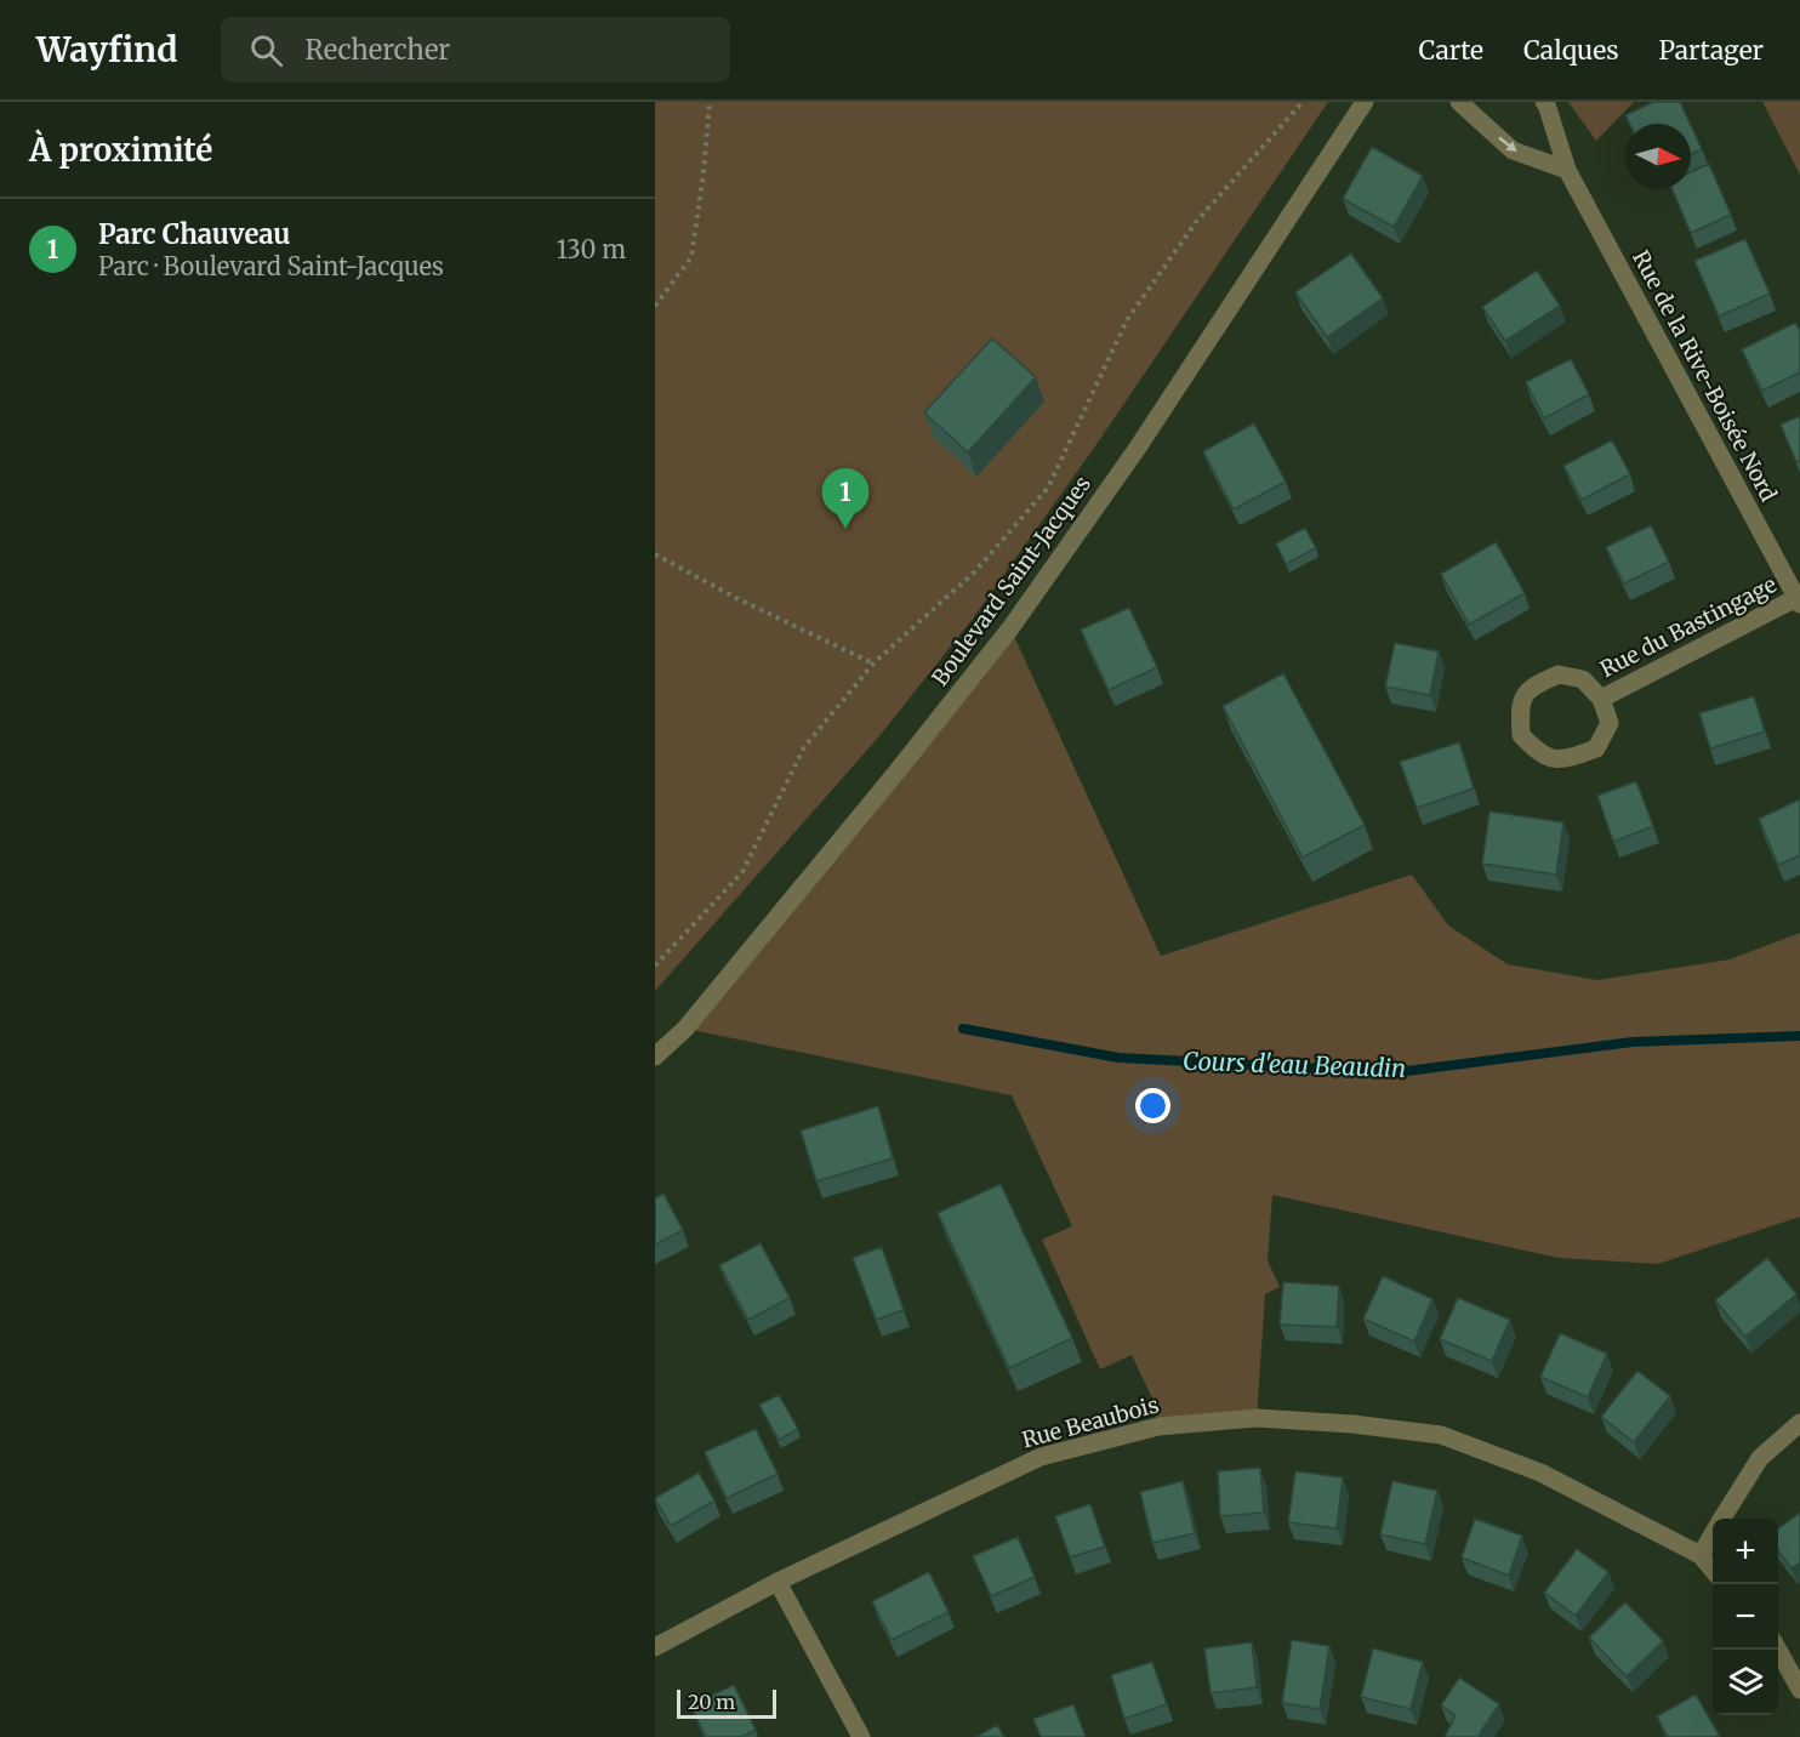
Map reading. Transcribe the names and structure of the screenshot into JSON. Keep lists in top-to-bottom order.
{
  "streets": {
    "street": [
      "Rue de la Rive-Boisée Nord",
      "Boulevard Saint-Jacques",
      "Rue du Bastingage",
      "Rue Beaubois"
    ]
  },
  "crossings": [
    ["Rue de la Rive-Boisée Nord", "Rue du Bastingage"]
  ],
  "water": ["Cours d'eau Beaudin"],
  "scale_bar": "20 m",
  "north": "right",
  "page": {
    "header": "Wayfind",
    "search": "Rechercher",
    "nav": ["Carte", "Calques", "Partager"],
    "heading": "À proximité",
    "list": [
      {
        "mark": "1",
        "name": "Parc Chauveau",
        "note": "Parc · Boulevard Saint-Jacques",
        "value": "130 m"
      }
    ],
    "pins": "1",
    "map_buttons": ["+", "−"],
    "scale": "20 m"
  }
}
